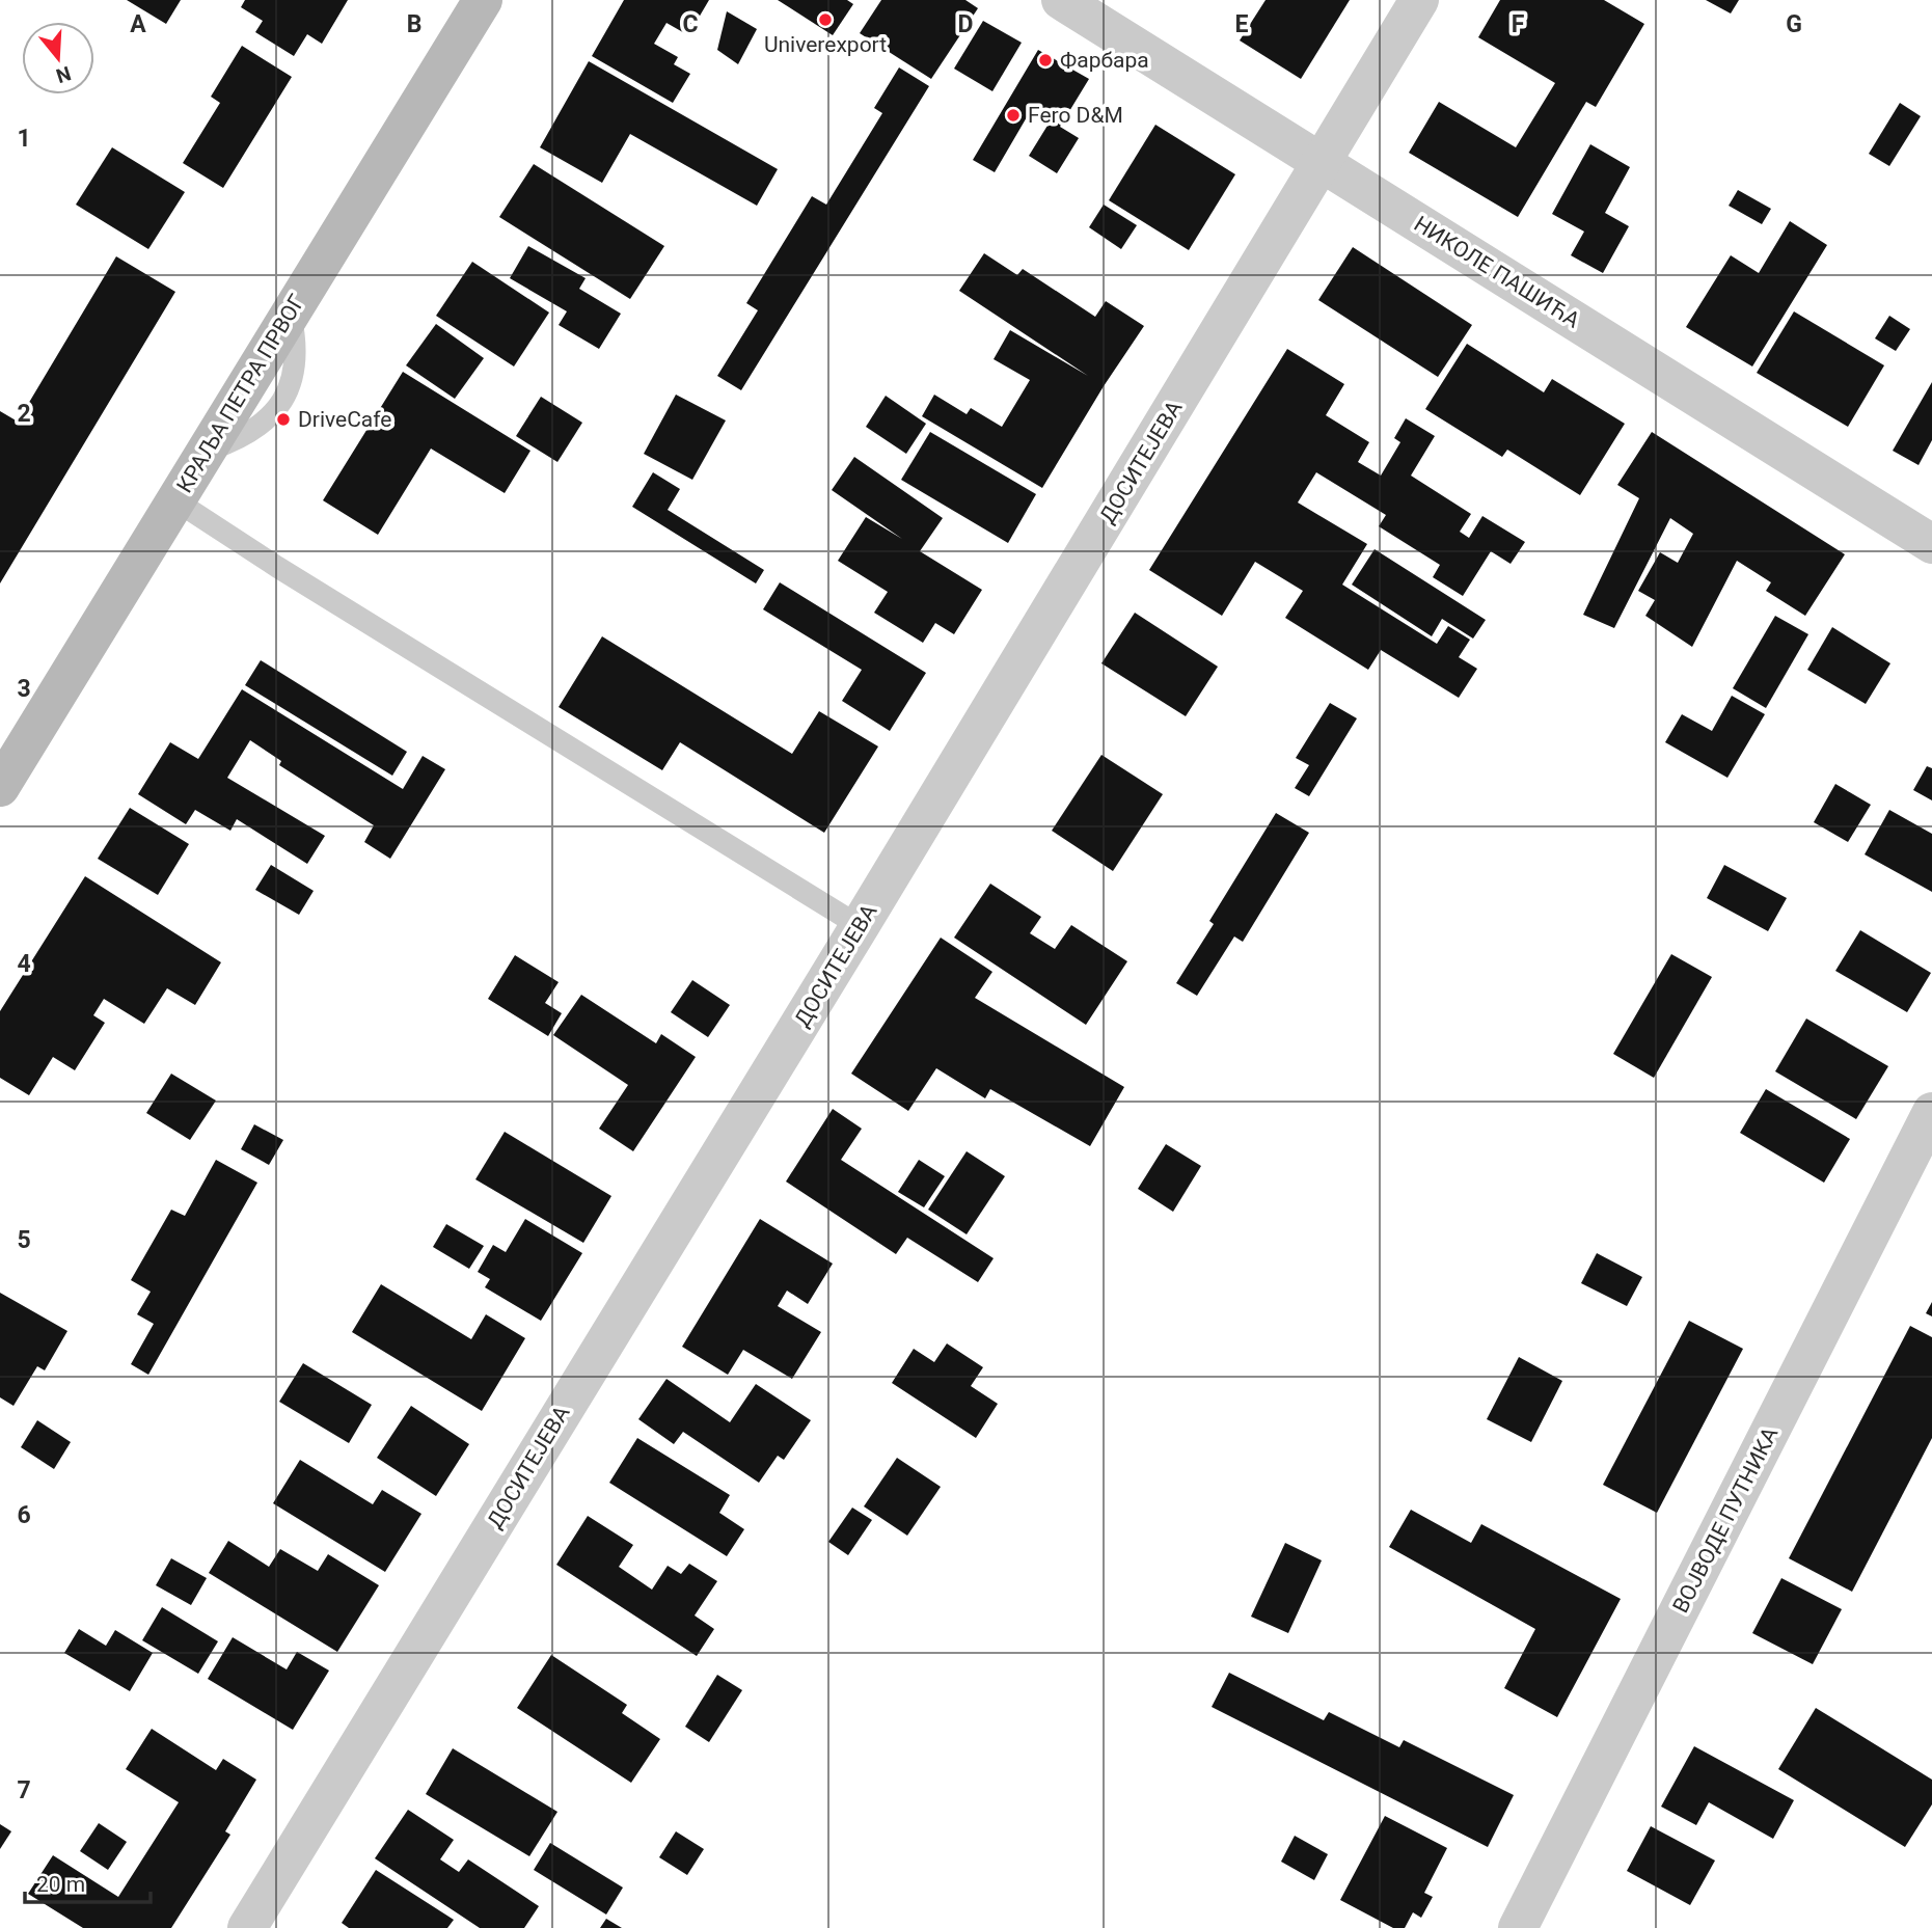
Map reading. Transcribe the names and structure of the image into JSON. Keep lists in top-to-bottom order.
{
  "streets": {
    "street": [
      "НИКОЛЕ ПАШИЋА",
      "КРАЉА ПЕТРА ПРВОГ",
      "ДОСИТЕЈЕВА",
      "ВОЈВОДЕ ПУТНИКА"
    ]
  },
  "crossings": [
    ["НИКОЛЕ ПАШИЋА", "ДОСИТЕЈЕВА"]
  ],
  "places": [
    "Univerexport",
    "Фарбара",
    "Fero D&M",
    "DriveCafe"
  ],
  "scale_bar": "20 m",
  "north": "bottom",
  "grid": {
    "columns": [
      "A",
      "B",
      "C",
      "D",
      "E",
      "F",
      "G"
    ],
    "rows": [
      "1",
      "2",
      "3",
      "4",
      "5",
      "6",
      "7"
    ]
  }
}
